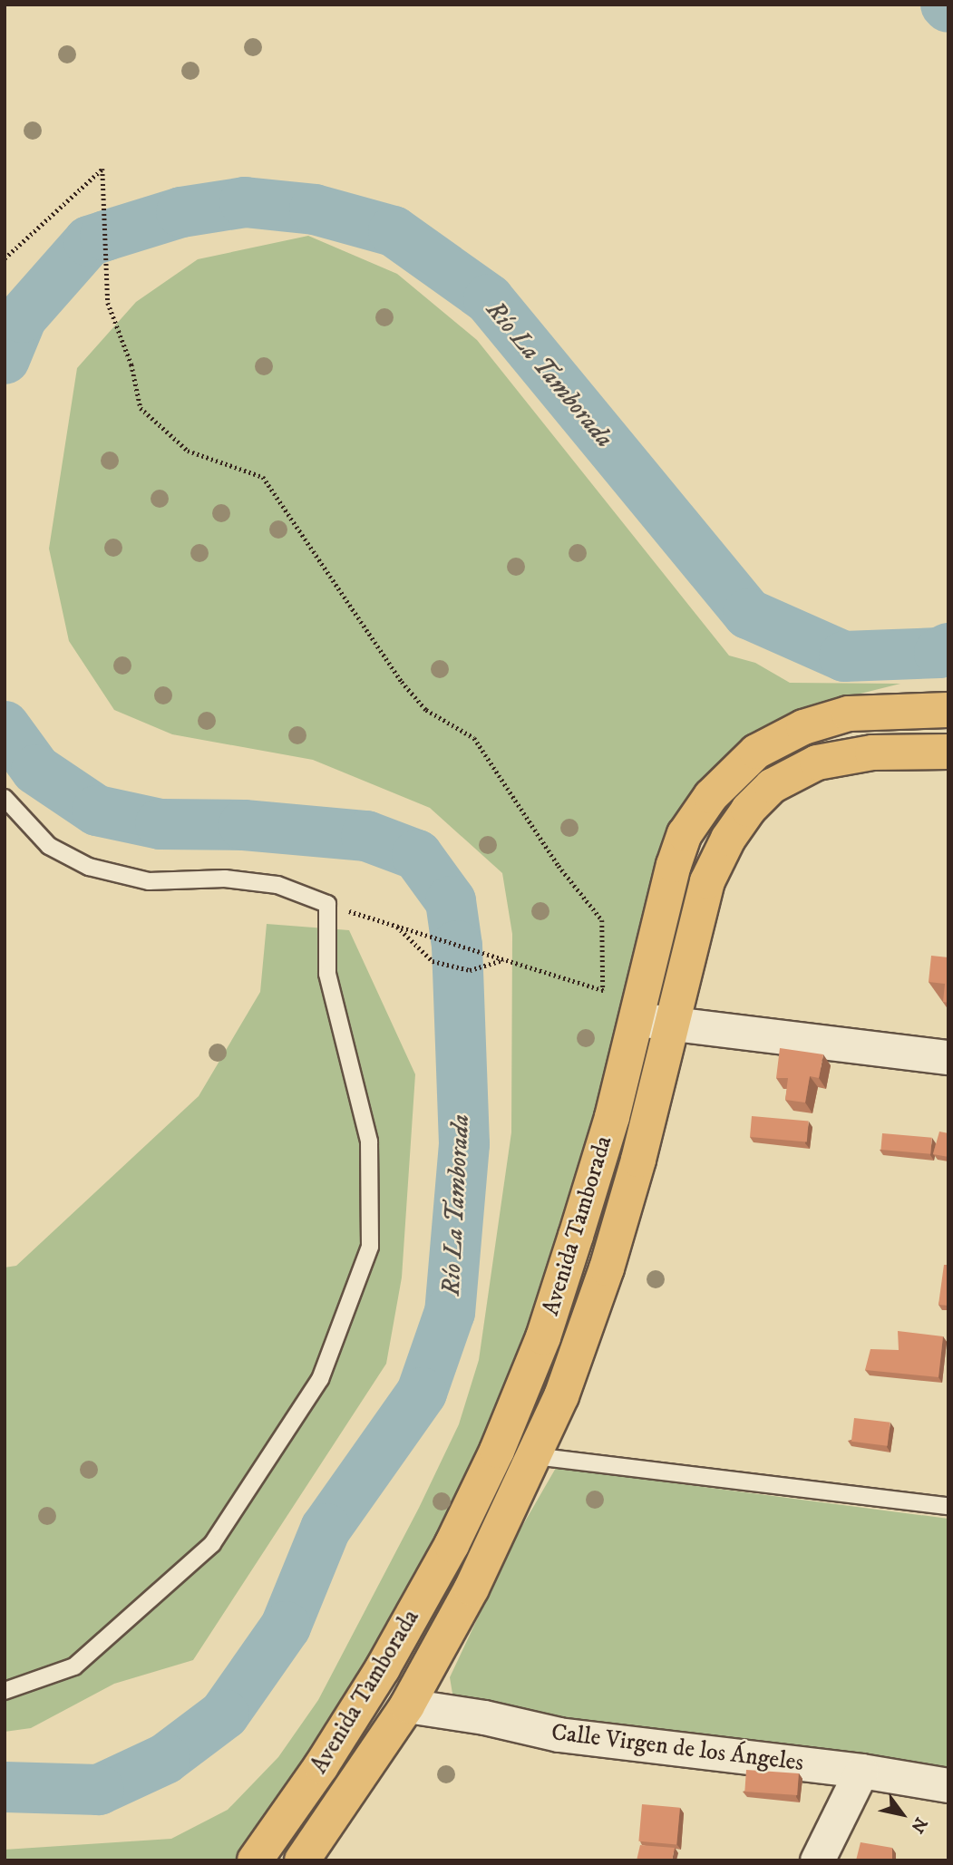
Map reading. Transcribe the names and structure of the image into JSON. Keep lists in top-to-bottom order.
{
  "streets": {
    "main road": ["Avenida Tamborada"],
    "street": ["Calle Virgen de los Ángeles"]
  },
  "crossings": [
    ["Avenida Tamborada", "Calle Virgen de los Ángeles"]
  ],
  "water": ["Río La Tamborada"],
  "north": "bottom right"
}
